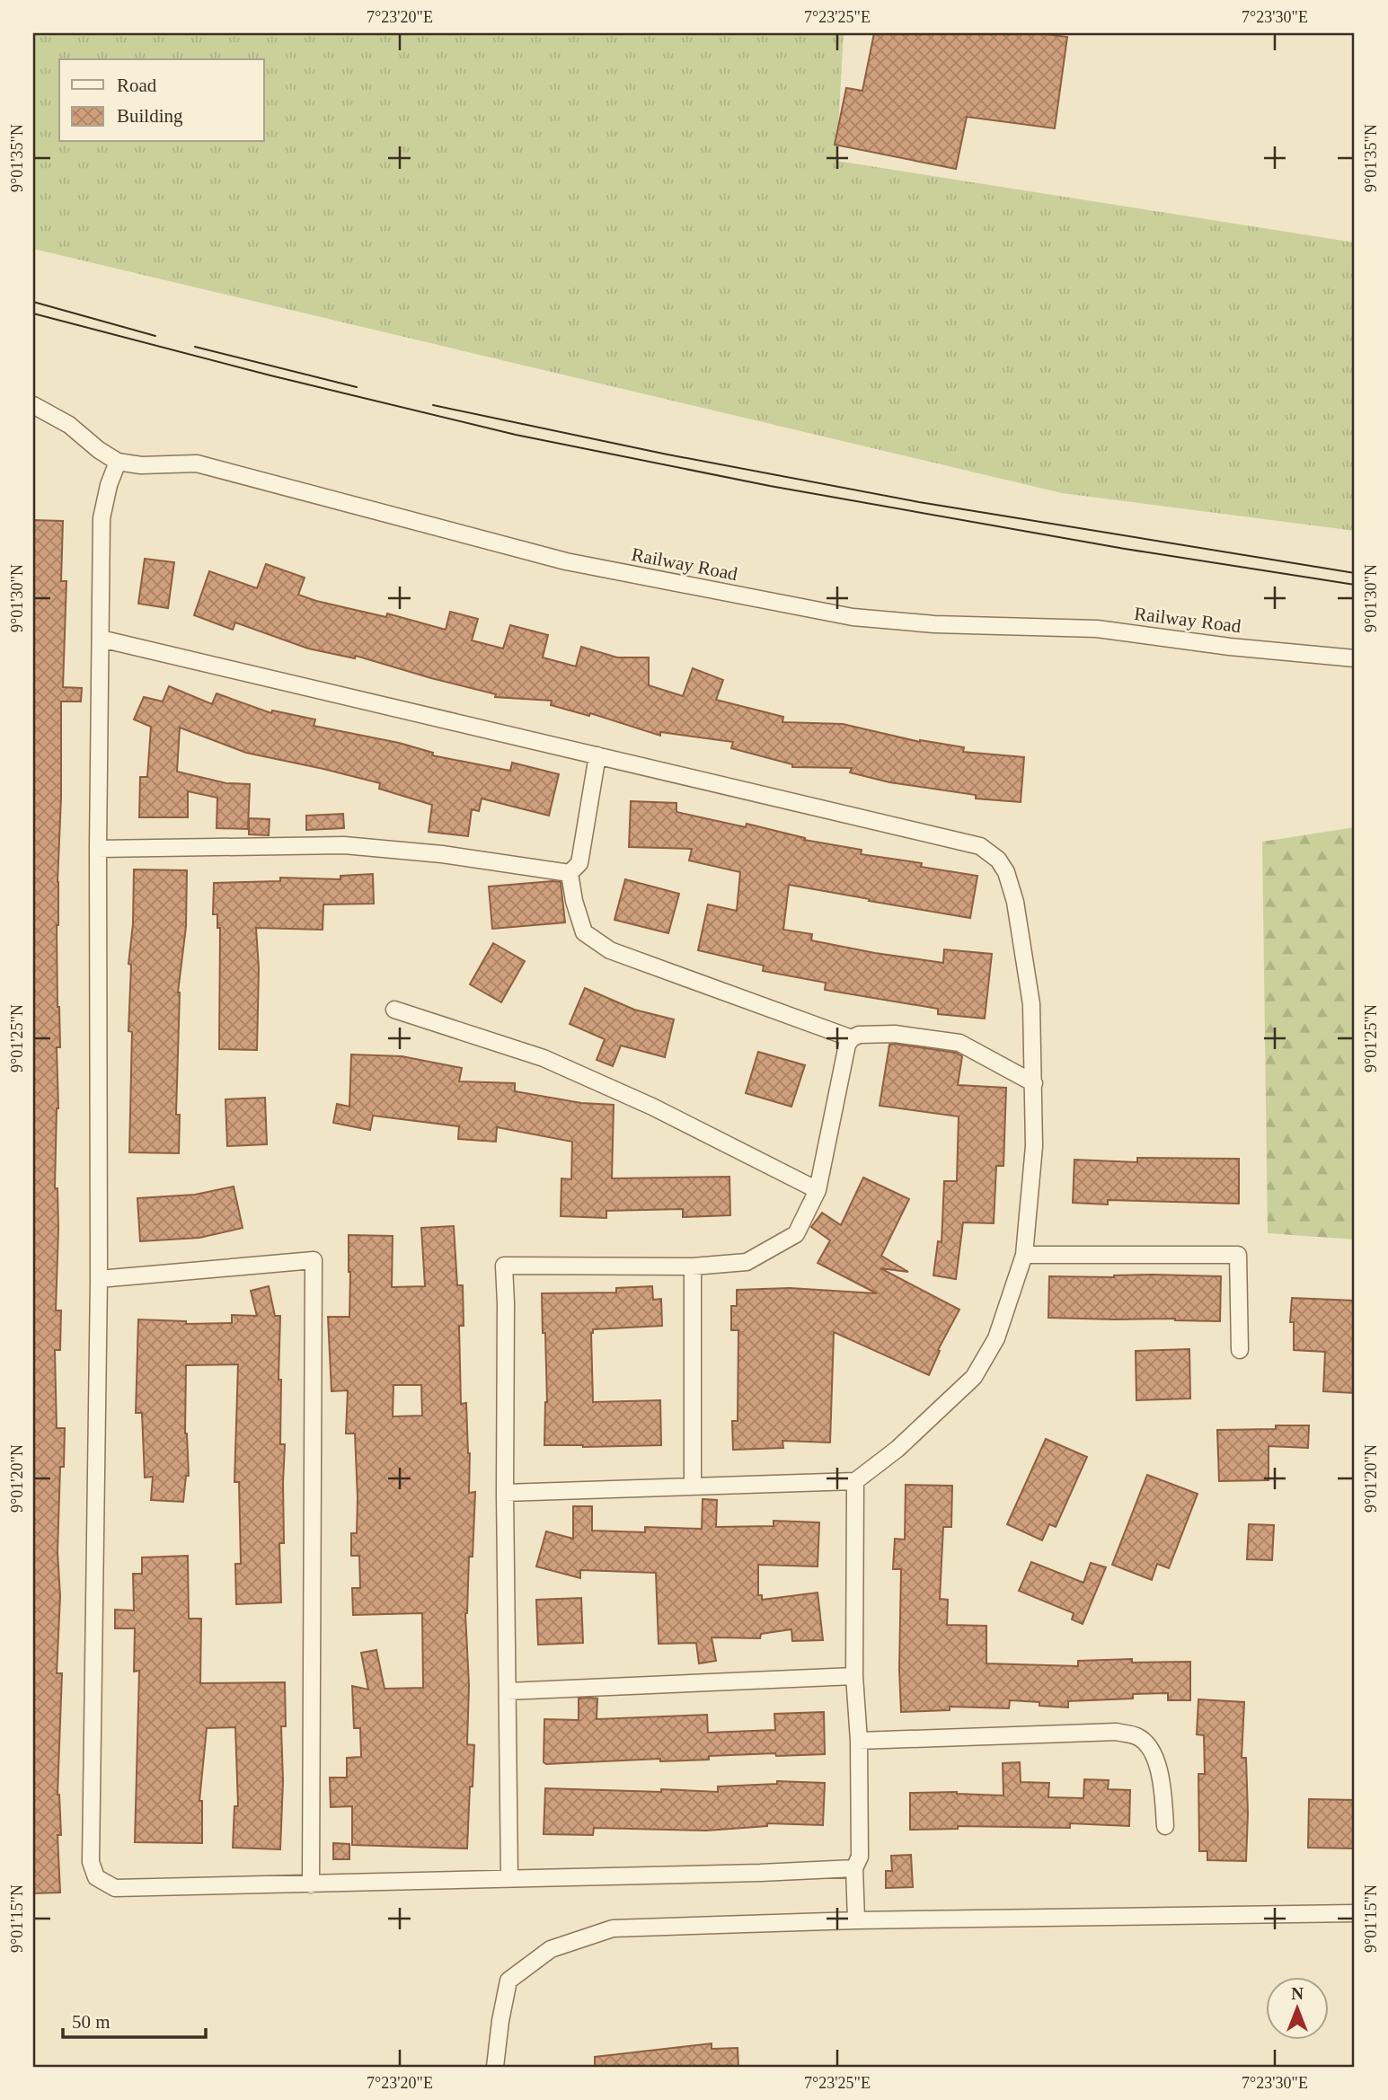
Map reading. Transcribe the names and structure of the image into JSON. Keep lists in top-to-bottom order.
{
  "streets": {
    "street": ["Railway Road"]
  },
  "legend": ["Road", "Building"],
  "scale_bar": "50 m",
  "north": "top",
  "coordinates": [
    "7°23'20\"E",
    "7°23'25\"E",
    "7°23'30\"E",
    "9°01'35\"N",
    "9°01'30\"N",
    "9°01'25\"N",
    "9°01'20\"N",
    "9°01'15\"N"
  ]
}
